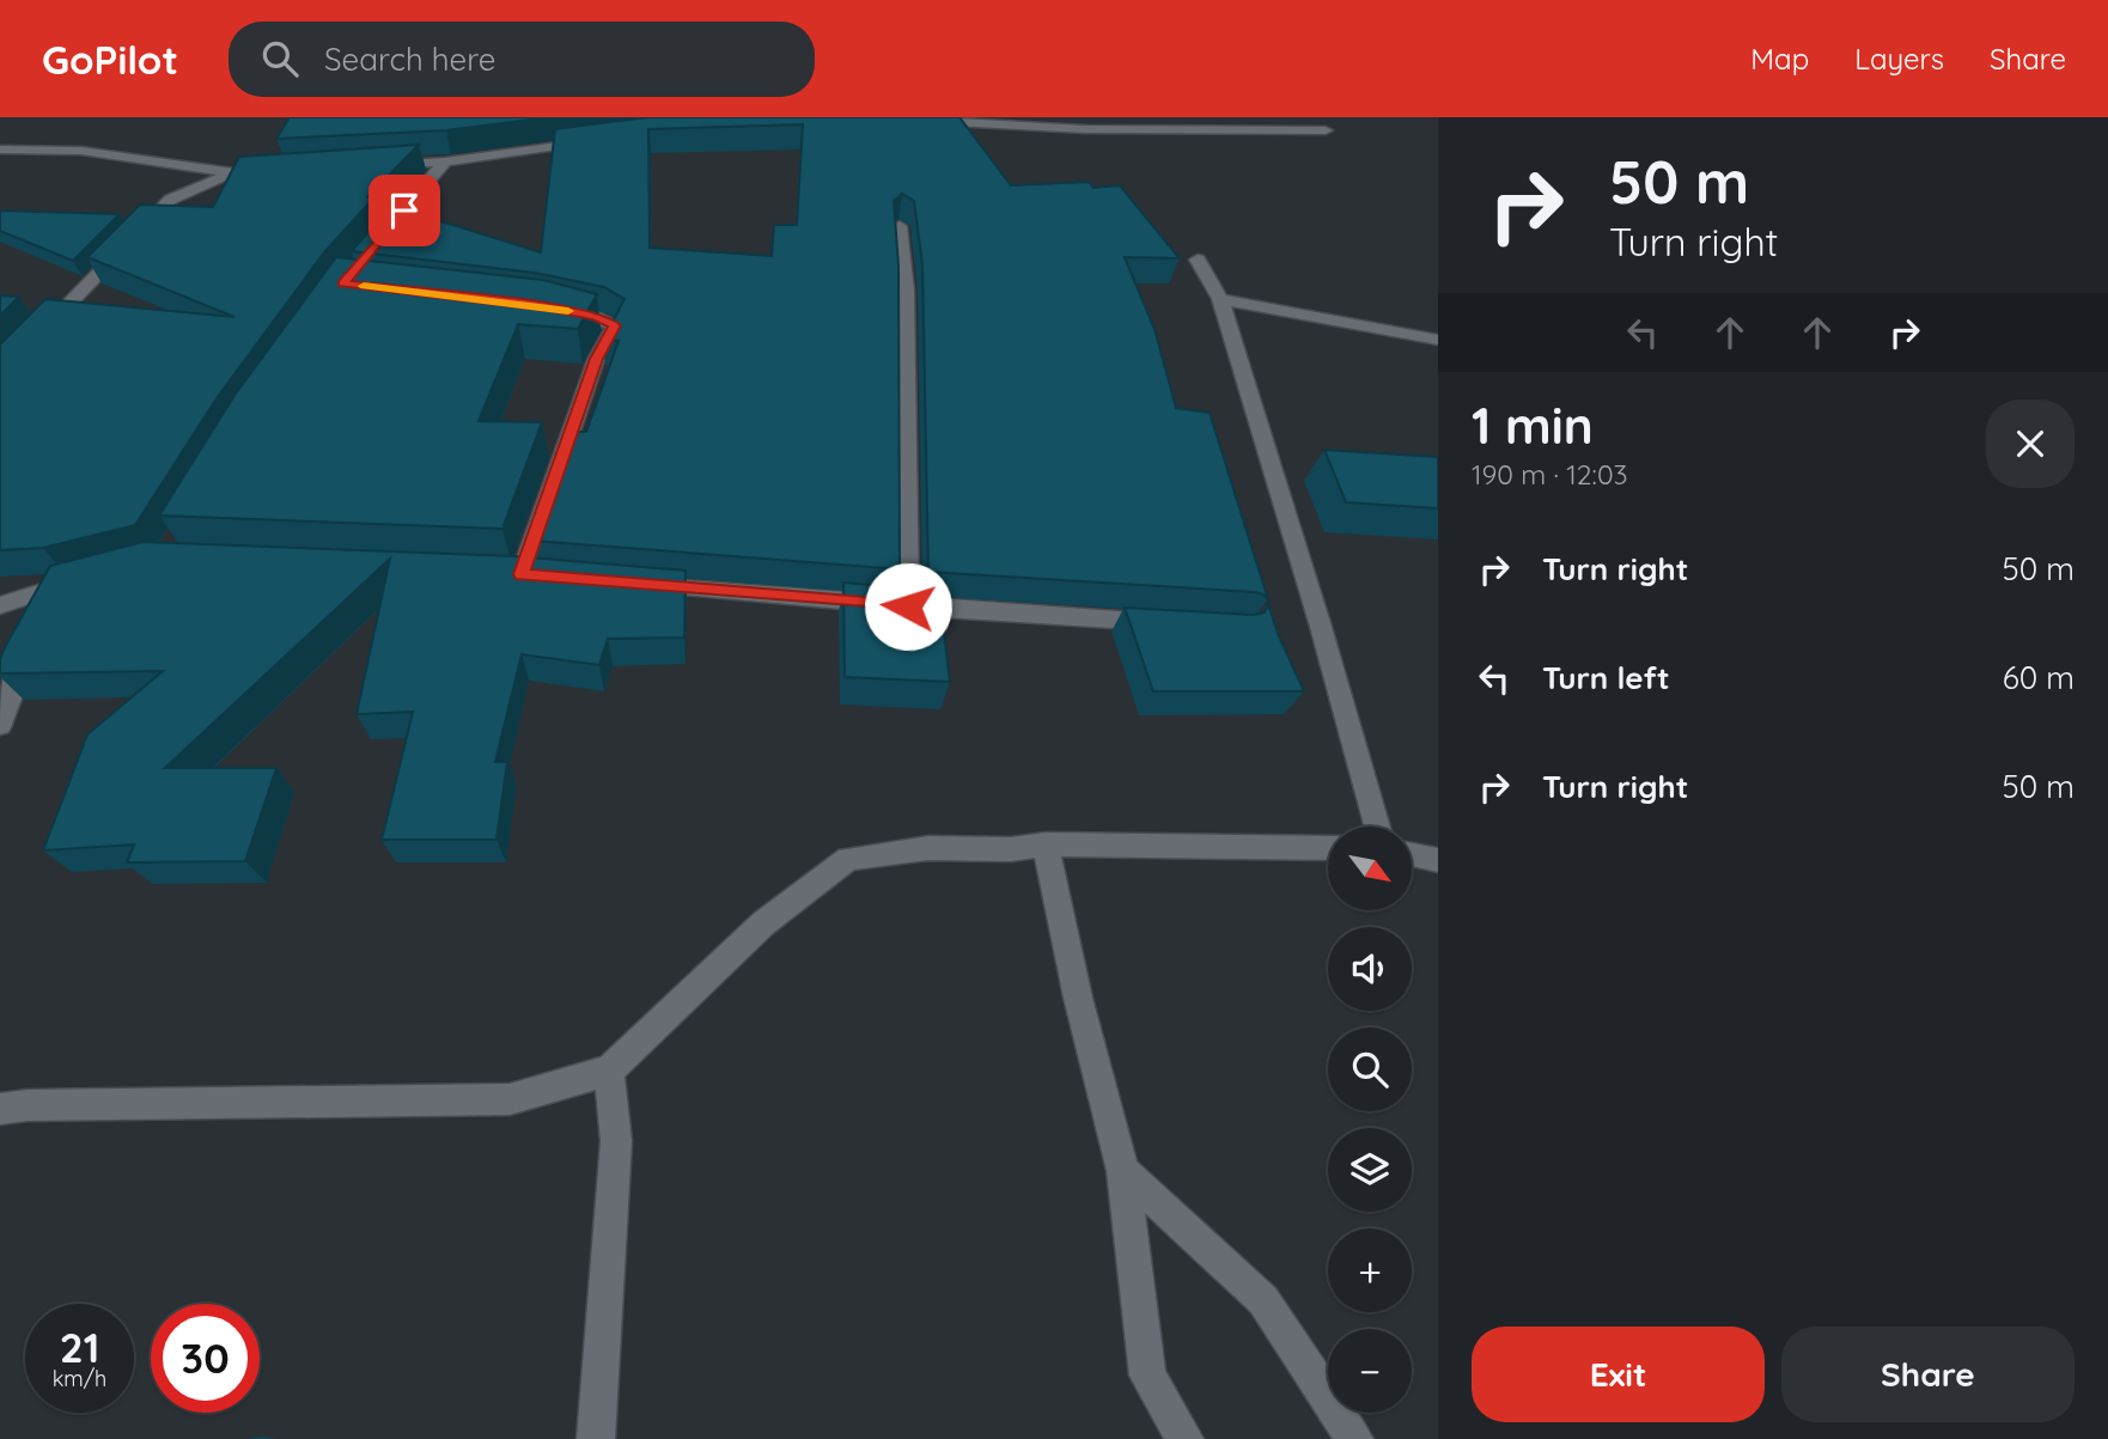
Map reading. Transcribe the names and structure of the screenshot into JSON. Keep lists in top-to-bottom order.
{
  "north": "bottom right",
  "page": {
    "header": "GoPilot",
    "search": "Search here",
    "nav": ["Map", "Layers", "Share"],
    "turn": ["50 m", "Turn right"],
    "heading": ["1 min", "190 m · 12:03"],
    "list": [
      {
        "name": "Turn right",
        "value": "50 m"
      },
      {
        "name": "Turn left",
        "value": "60 m"
      },
      {
        "name": "Turn right",
        "value": "50 m"
      }
    ],
    "map_buttons": ["+", "−"],
    "speed": "21 km/h",
    "limit": "30",
    "buttons": ["Exit", "Share"]
  }
}
